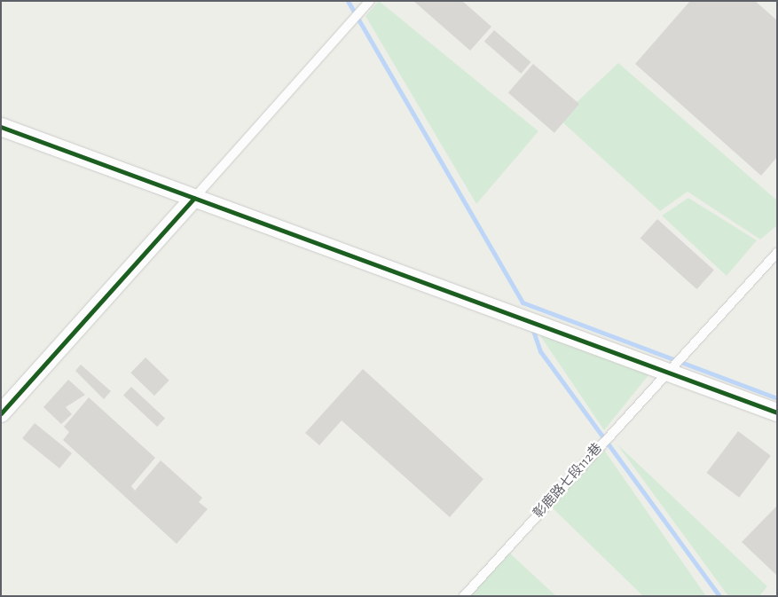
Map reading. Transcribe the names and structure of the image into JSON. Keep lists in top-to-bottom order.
{
  "streets": {
    "lane": ["彰鹿路七段112巷"]
  }
}
